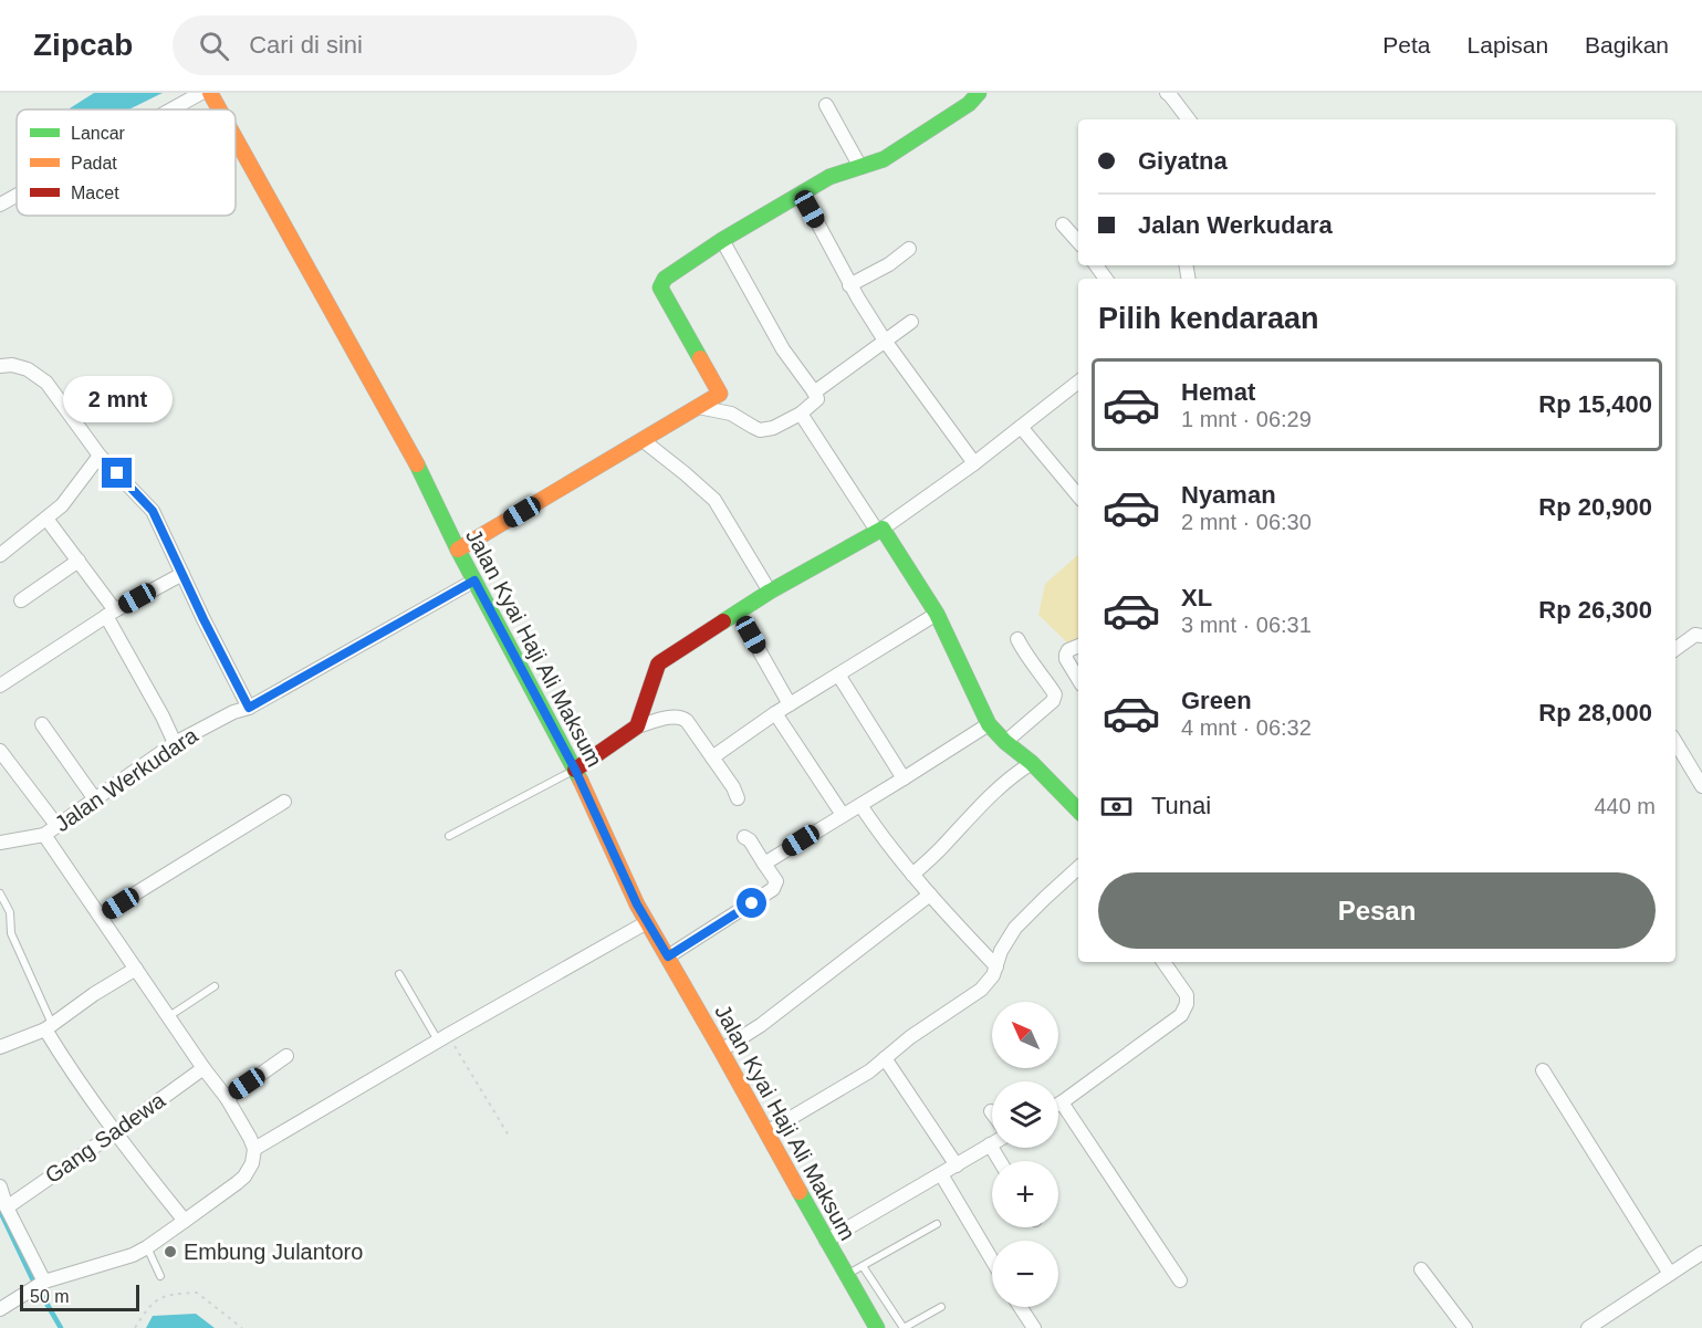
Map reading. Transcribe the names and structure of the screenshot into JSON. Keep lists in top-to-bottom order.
{
  "streets": {
    "street": ["Jalan Kyai Haji Ali Maksum", "Jalan Werkudara", "Gang Sadewa"]
  },
  "crossings": [
    ["Jalan Kyai Haji Ali Maksum", "Jalan Werkudara"]
  ],
  "places": ["Embung Julantoro"],
  "legend": ["Lancar", "Padat", "Macet"],
  "scale_bar": "50 m",
  "north": "top left",
  "page": {
    "header": "Zipcab",
    "search": "Cari di sini",
    "nav": ["Peta", "Lapisan", "Bagikan"],
    "banner": ["Giyatna", "Jalan Werkudara"],
    "heading": "Pilih kendaraan",
    "list": [
      {
        "name": "Hemat",
        "note": "1 mnt · 06:29",
        "value": "Rp 15,400"
      },
      {
        "name": "Nyaman",
        "note": "2 mnt · 06:30",
        "value": "Rp 20,900"
      },
      {
        "name": "XL",
        "note": "3 mnt · 06:31",
        "value": "Rp 26,300"
      },
      {
        "name": "Green",
        "note": "4 mnt · 06:32",
        "value": "Rp 28,000"
      }
    ],
    "bubble": "2 mnt",
    "pay": ["Tunai", "440 m"],
    "buttons": "Pesan",
    "map_buttons": ["+", "−"],
    "scale": "50 m"
  }
}
